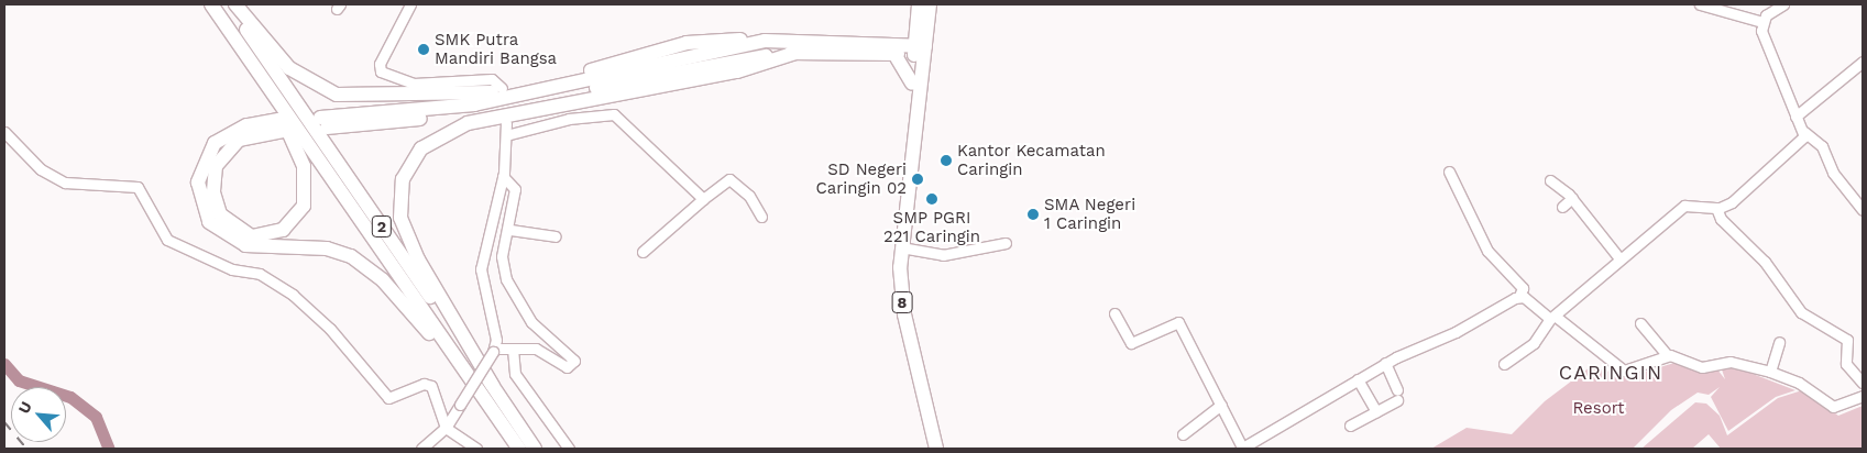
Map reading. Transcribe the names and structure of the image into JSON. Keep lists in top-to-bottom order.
{
  "streets": {
    "highway": ["2", "8"]
  },
  "districts": ["CARINGIN"],
  "parks": ["Resort"],
  "places": [
    "SMK Putra Mandiri Bangsa",
    "Kantor Kecamatan Caringin",
    "SD Negeri Caringin 02",
    "SMP PGRI 221 Caringin",
    "SMA Negeri 1 Caringin"
  ],
  "north": "top left"
}
